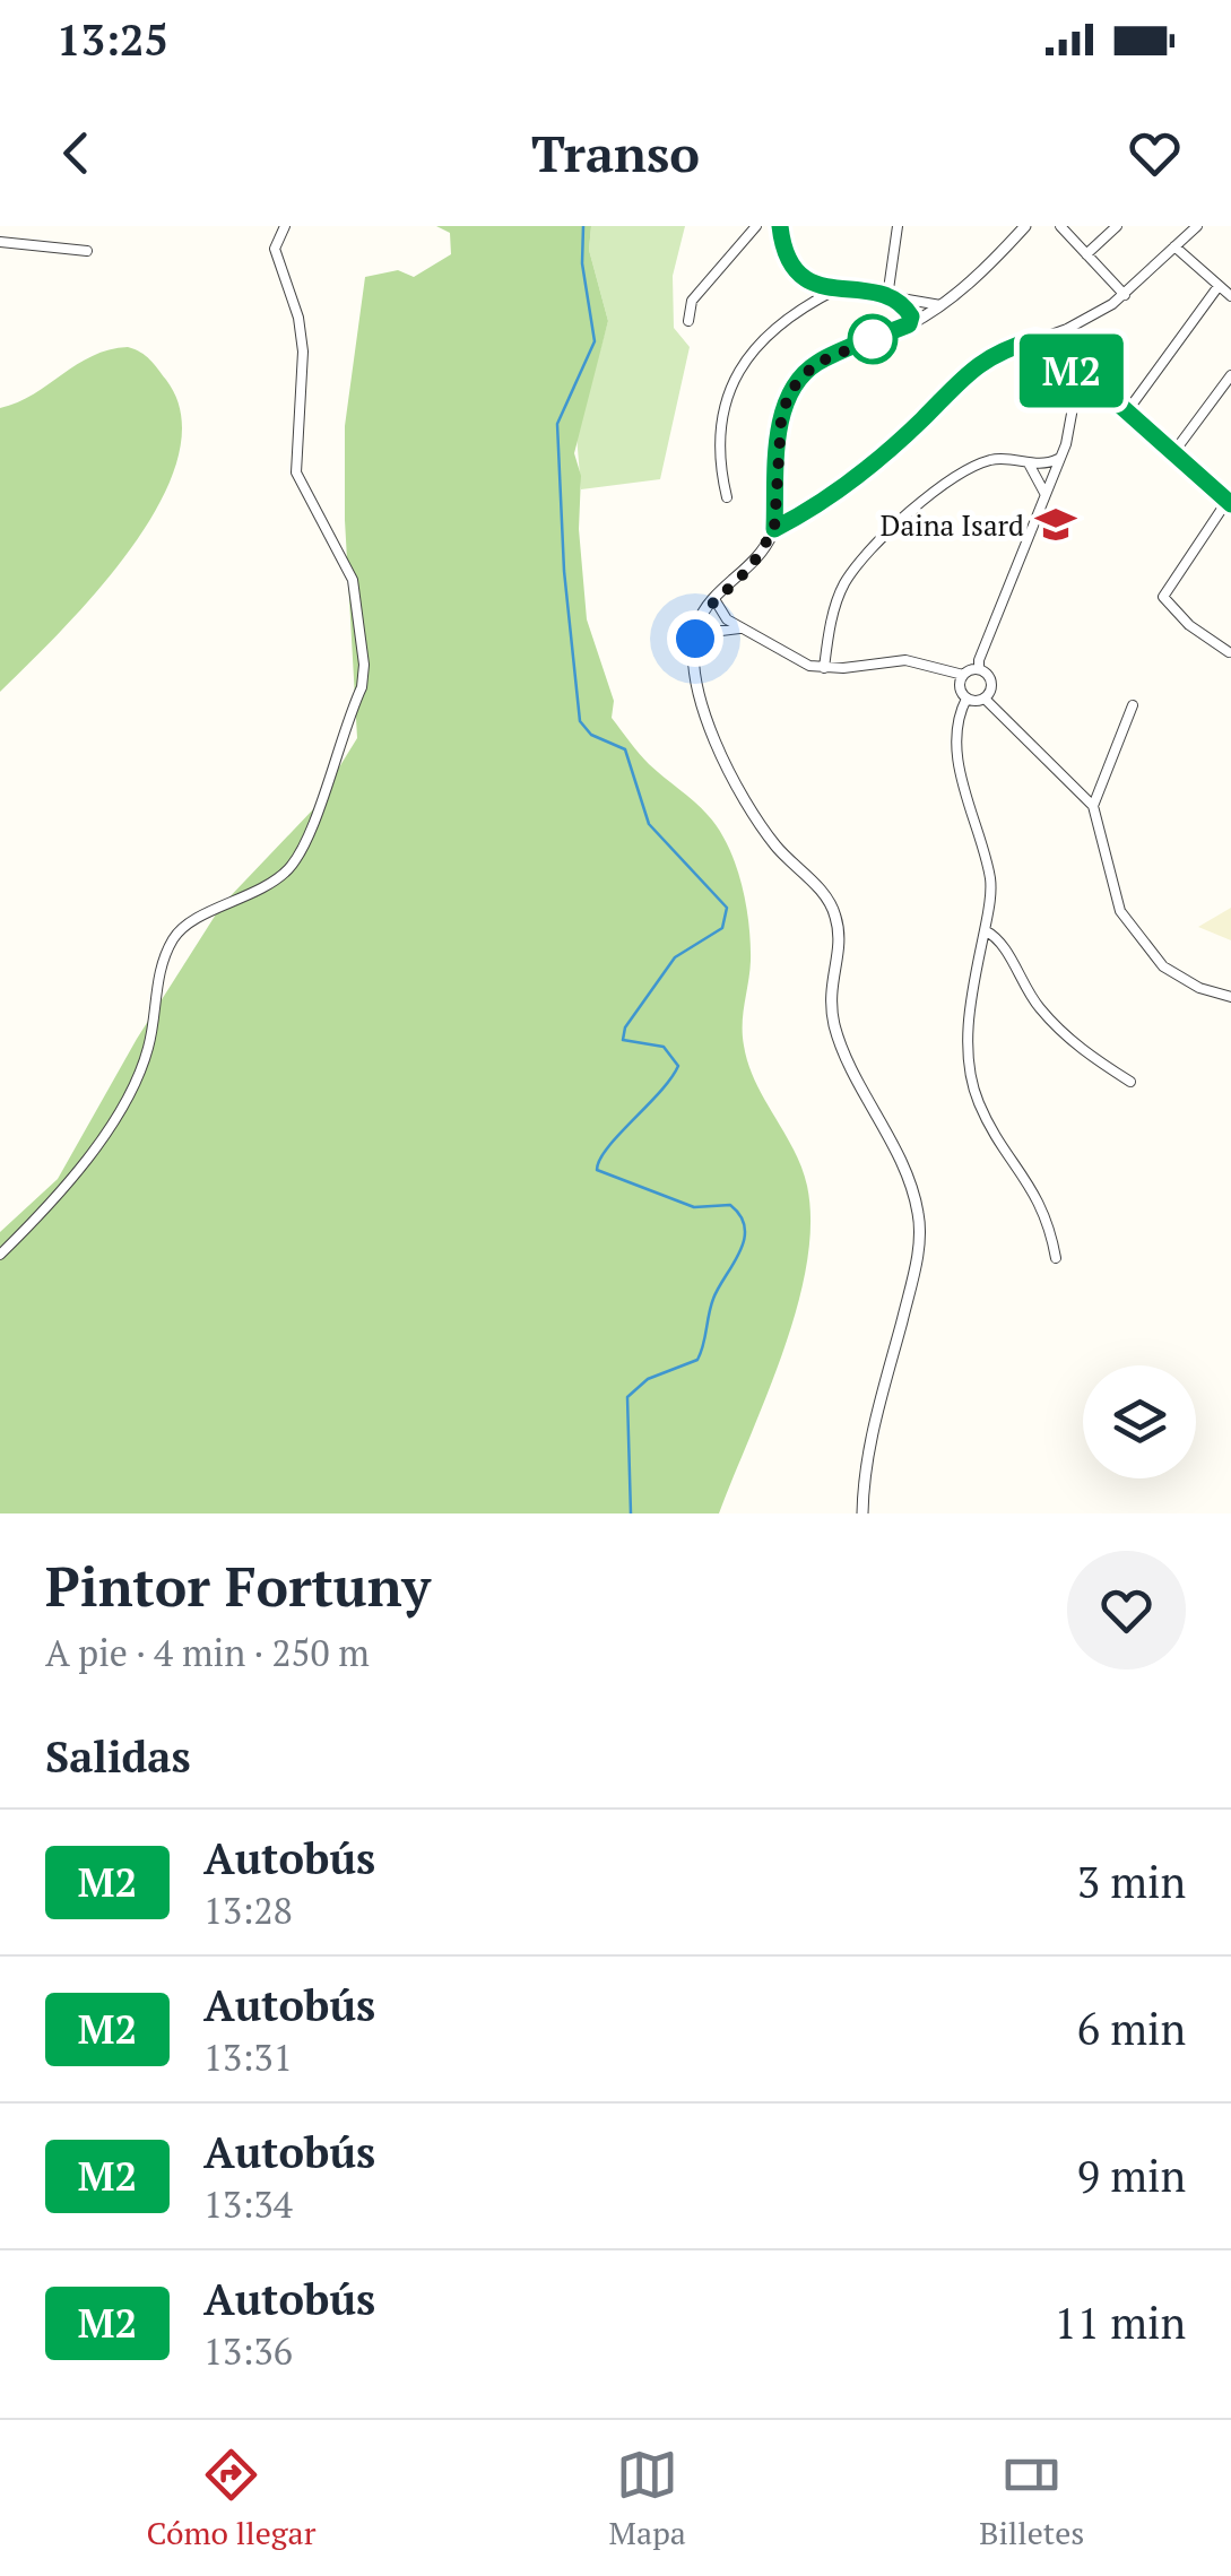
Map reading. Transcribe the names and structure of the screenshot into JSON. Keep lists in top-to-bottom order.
{
  "places": {
    "school or university": ["Daina Isard"]
  },
  "lines": ["bus line M2"],
  "page": {
    "status": "13:25",
    "header": "Transo",
    "on_map": "M2",
    "heading": [
      ["Pintor Fortuny", "A pie · 4 min · 250 m"],
      "Salidas"
    ],
    "list": [
      {
        "mark": "M2",
        "name": "Autobús",
        "note": "13:28",
        "value": "3 min"
      },
      {
        "mark": "M2",
        "name": "Autobús",
        "note": "13:31",
        "value": "6 min"
      },
      {
        "mark": "M2",
        "name": "Autobús",
        "note": "13:34",
        "value": "9 min"
      },
      {
        "mark": "M2",
        "name": "Autobús",
        "note": "13:36",
        "value": "11 min"
      }
    ],
    "tabs": ["Cómo llegar", "Mapa", "Billetes"]
  }
}
